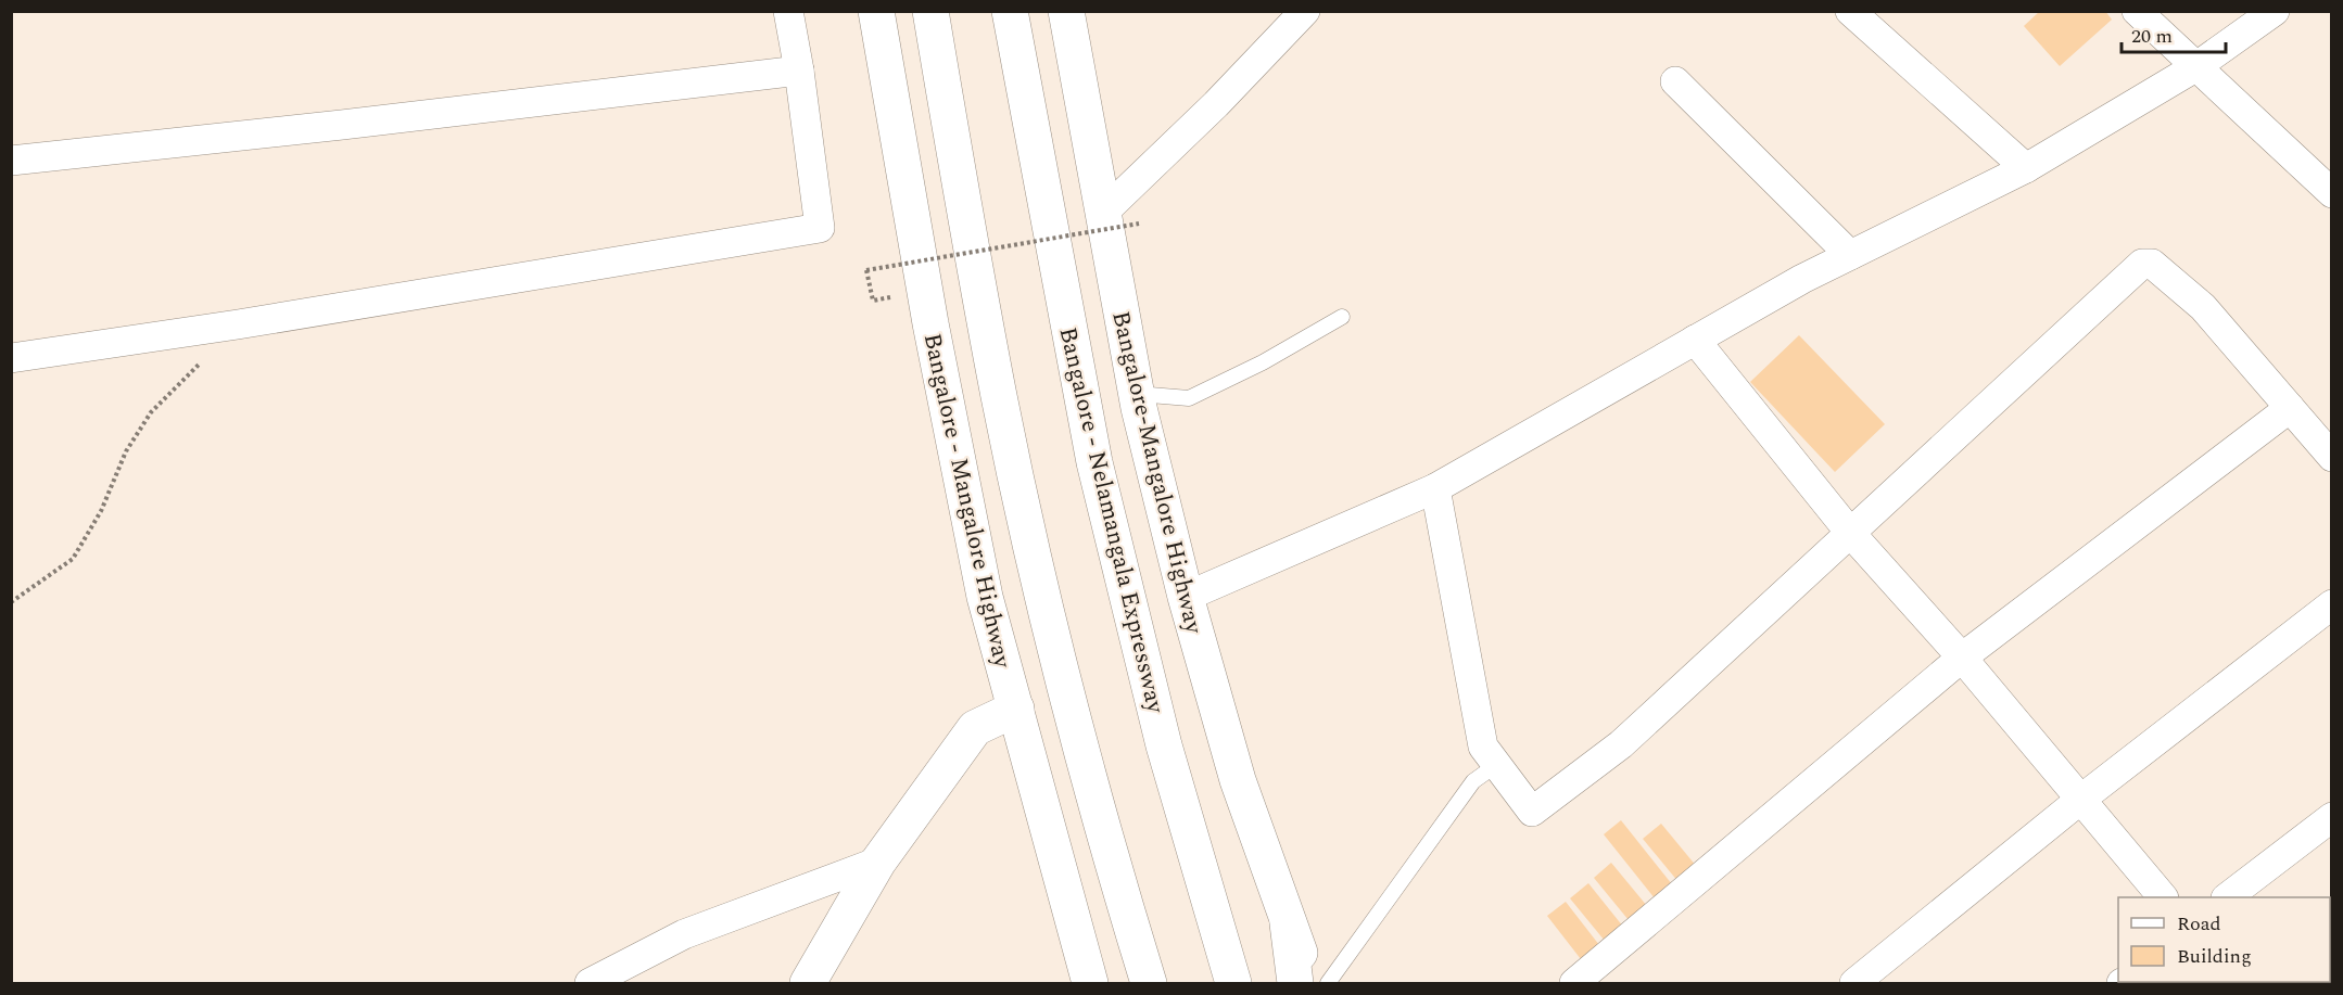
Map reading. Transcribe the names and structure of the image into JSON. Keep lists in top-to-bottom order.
{
  "streets": {
    "main road": ["Bangalore-Mangalore Highway", "Bangalore - Mangalore Highway", "Bangalore - Nelamangala Expressway"]
  },
  "legend": ["Road", "Building"],
  "scale_bar": "20 m"
}
